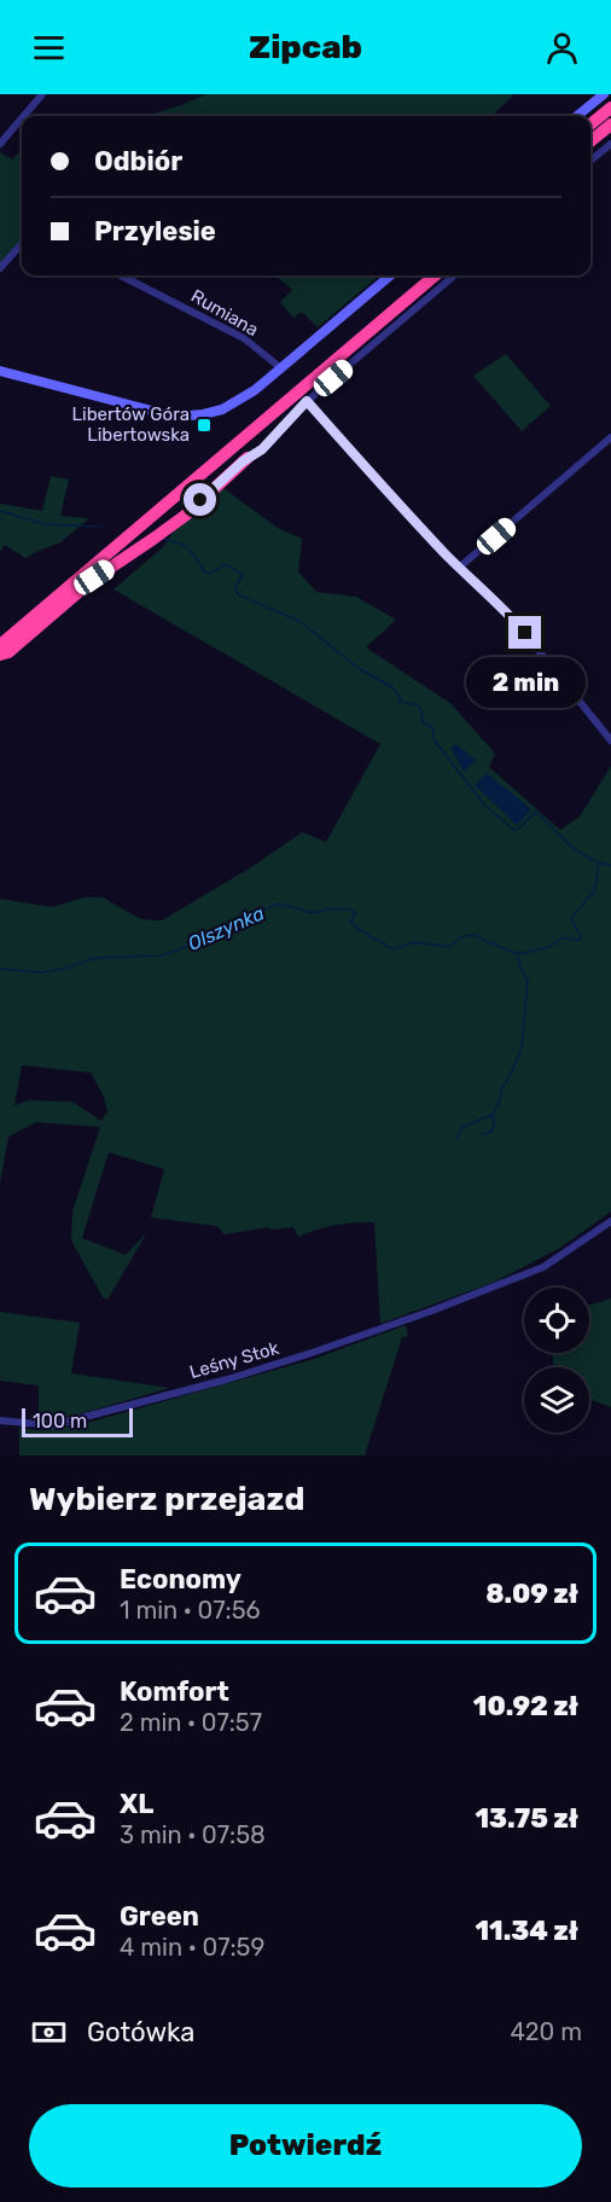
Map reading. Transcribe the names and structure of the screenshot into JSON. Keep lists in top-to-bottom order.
{
  "streets": {
    "street": ["Rumiana", "Leśny Stok"]
  },
  "water": ["Olszynka"],
  "places": {
    "transit": ["Libertów Góra Libertowska"]
  },
  "scale_bar": "100 m",
  "page": {
    "header": "Zipcab",
    "banner": ["Odbiór", "Przylesie"],
    "bubble": "2 min",
    "scale": "100 m",
    "heading": "Wybierz przejazd",
    "list": [
      {
        "name": "Economy",
        "note": "1 min · 07:56",
        "value": "8.09 zł"
      },
      {
        "name": "Komfort",
        "note": "2 min · 07:57",
        "value": "10.92 zł"
      },
      {
        "name": "XL",
        "note": "3 min · 07:58",
        "value": "13.75 zł"
      },
      {
        "name": "Green",
        "note": "4 min · 07:59",
        "value": "11.34 zł"
      }
    ],
    "pay": ["Gotówka", "420 m"],
    "buttons": "Potwierdź"
  }
}
